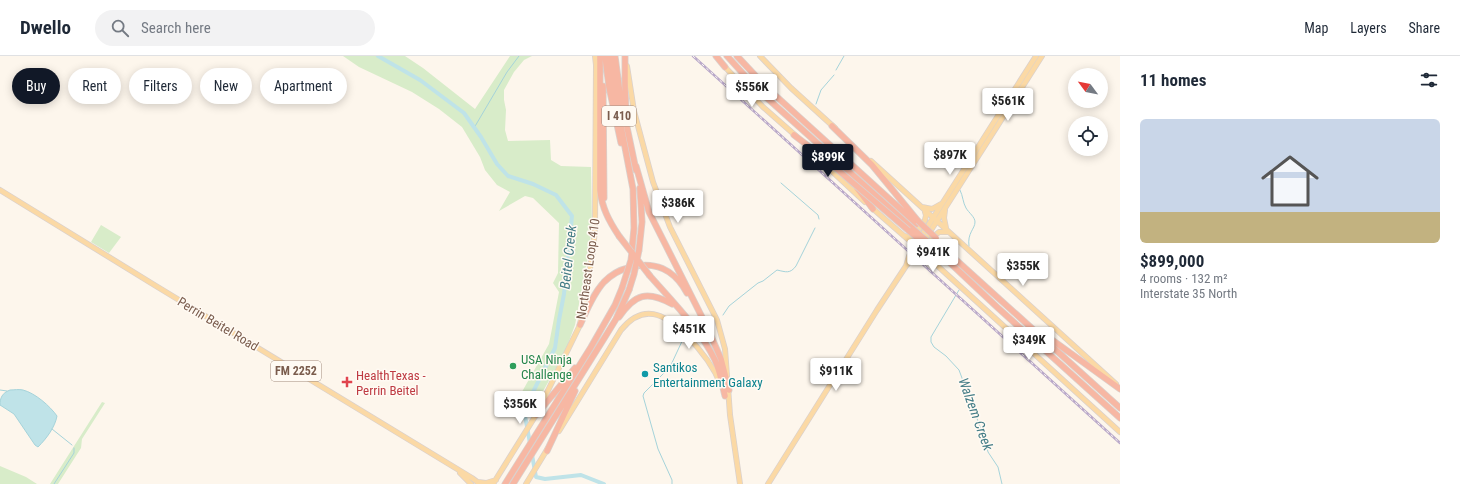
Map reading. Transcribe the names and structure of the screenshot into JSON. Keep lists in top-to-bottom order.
{
  "streets": {
    "highway": ["I 410"],
    "main road": ["Northeast Loop 410", "Perrin Beitel Road", "FM 2252"]
  },
  "water": ["Beitel Creek", "Walzem Creek"],
  "places": {
    "other": ["USA Ninja Challenge", "Santikos Entertainment Galaxy"],
    "health": ["HealthTexas - Perrin Beitel"]
  },
  "north": "top left",
  "page": {
    "header": "Dwello",
    "search": "Search here",
    "nav": ["Map", "Layers", "Share"],
    "heading": "11 homes",
    "chip": [
      "Buy",
      "Rent",
      "Filters",
      "New",
      "Apartment"
    ],
    "price": [
      "$556K",
      "$561K",
      "$897K",
      "$899K",
      "$386K",
      "$941K",
      "$355K",
      "$451K",
      "$349K",
      "$911K",
      "$356K"
    ],
    "list": [
      {
        "name": "$899,000",
        "note": "4 rooms · 132 m² · Interstate 35 North"
      }
    ]
  }
}
